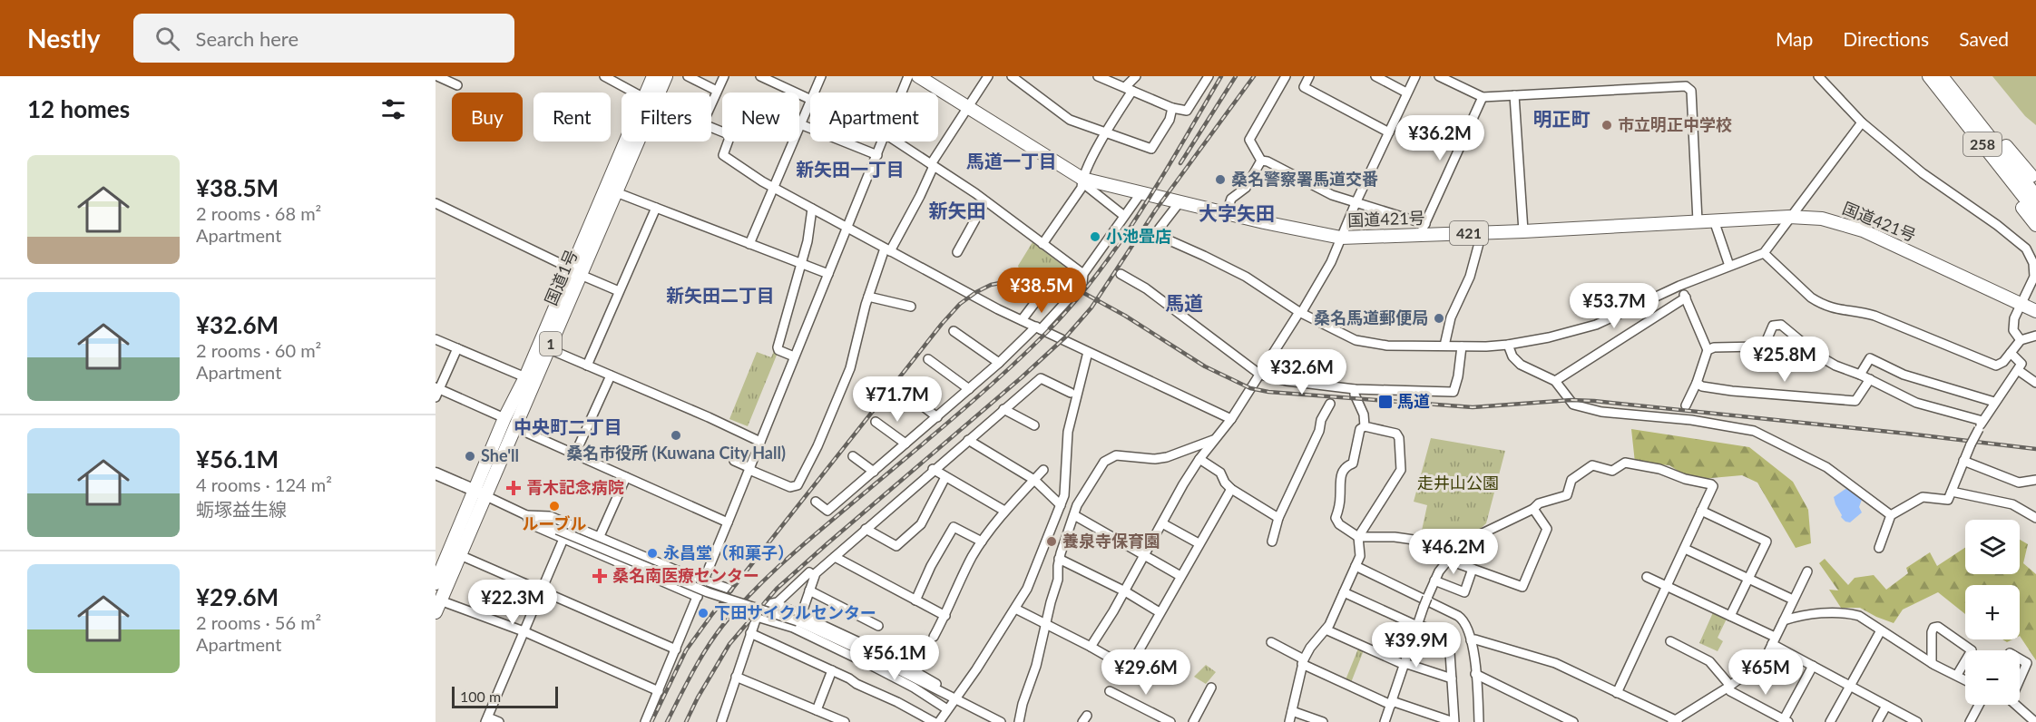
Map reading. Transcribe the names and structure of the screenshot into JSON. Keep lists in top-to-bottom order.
{
  "streets": {
    "highway": [
      "258",
      "国道421号",
      "421",
      "国道1号",
      "1"
    ]
  },
  "districts": [
    "明正町",
    "馬道一丁目",
    "新矢田一丁目",
    "新矢田",
    "大字矢田",
    "新矢田二丁目",
    "馬道",
    "中央町二丁目"
  ],
  "parks": ["走井山公園"],
  "places": {
    "other": [
      "市立明正中学校",
      "桑名警察署馬道交番",
      "小池畳店",
      "桑名馬道郵便局",
      "桑名市役所 (Kuwana City Hall)",
      "She'll",
      "ルーブル",
      "養泉寺保育園",
      "永昌堂（和菓子）",
      "下田サイクルセンター"
    ],
    "transit": ["馬道"],
    "health": ["青木記念病院", "桑名南医療センター"]
  },
  "scale_bar": "100 m",
  "page": {
    "header": "Nestly",
    "search": "Search here",
    "nav": ["Map", "Directions", "Saved"],
    "heading": "12 homes",
    "chip": [
      "Buy",
      "Rent",
      "Filters",
      "New",
      "Apartment"
    ],
    "price": [
      "¥36.2M",
      "¥38.5M",
      "¥53.7M",
      "¥25.8M",
      "¥32.6M",
      "¥71.7M",
      "¥46.2M",
      "¥22.3M",
      "¥39.9M",
      "¥56.1M",
      "¥29.6M",
      "¥65M"
    ],
    "list": [
      {
        "name": "¥38.5M",
        "note": "2 rooms · 68 m² · Apartment"
      },
      {
        "name": "¥32.6M",
        "note": "2 rooms · 60 m² · Apartment"
      },
      {
        "name": "¥56.1M",
        "note": "4 rooms · 124 m² · 蛎塚益生線"
      },
      {
        "name": "¥29.6M",
        "note": "2 rooms · 56 m² · Apartment"
      }
    ],
    "map_buttons": ["+", "−"],
    "scale": "100 m"
  }
}
